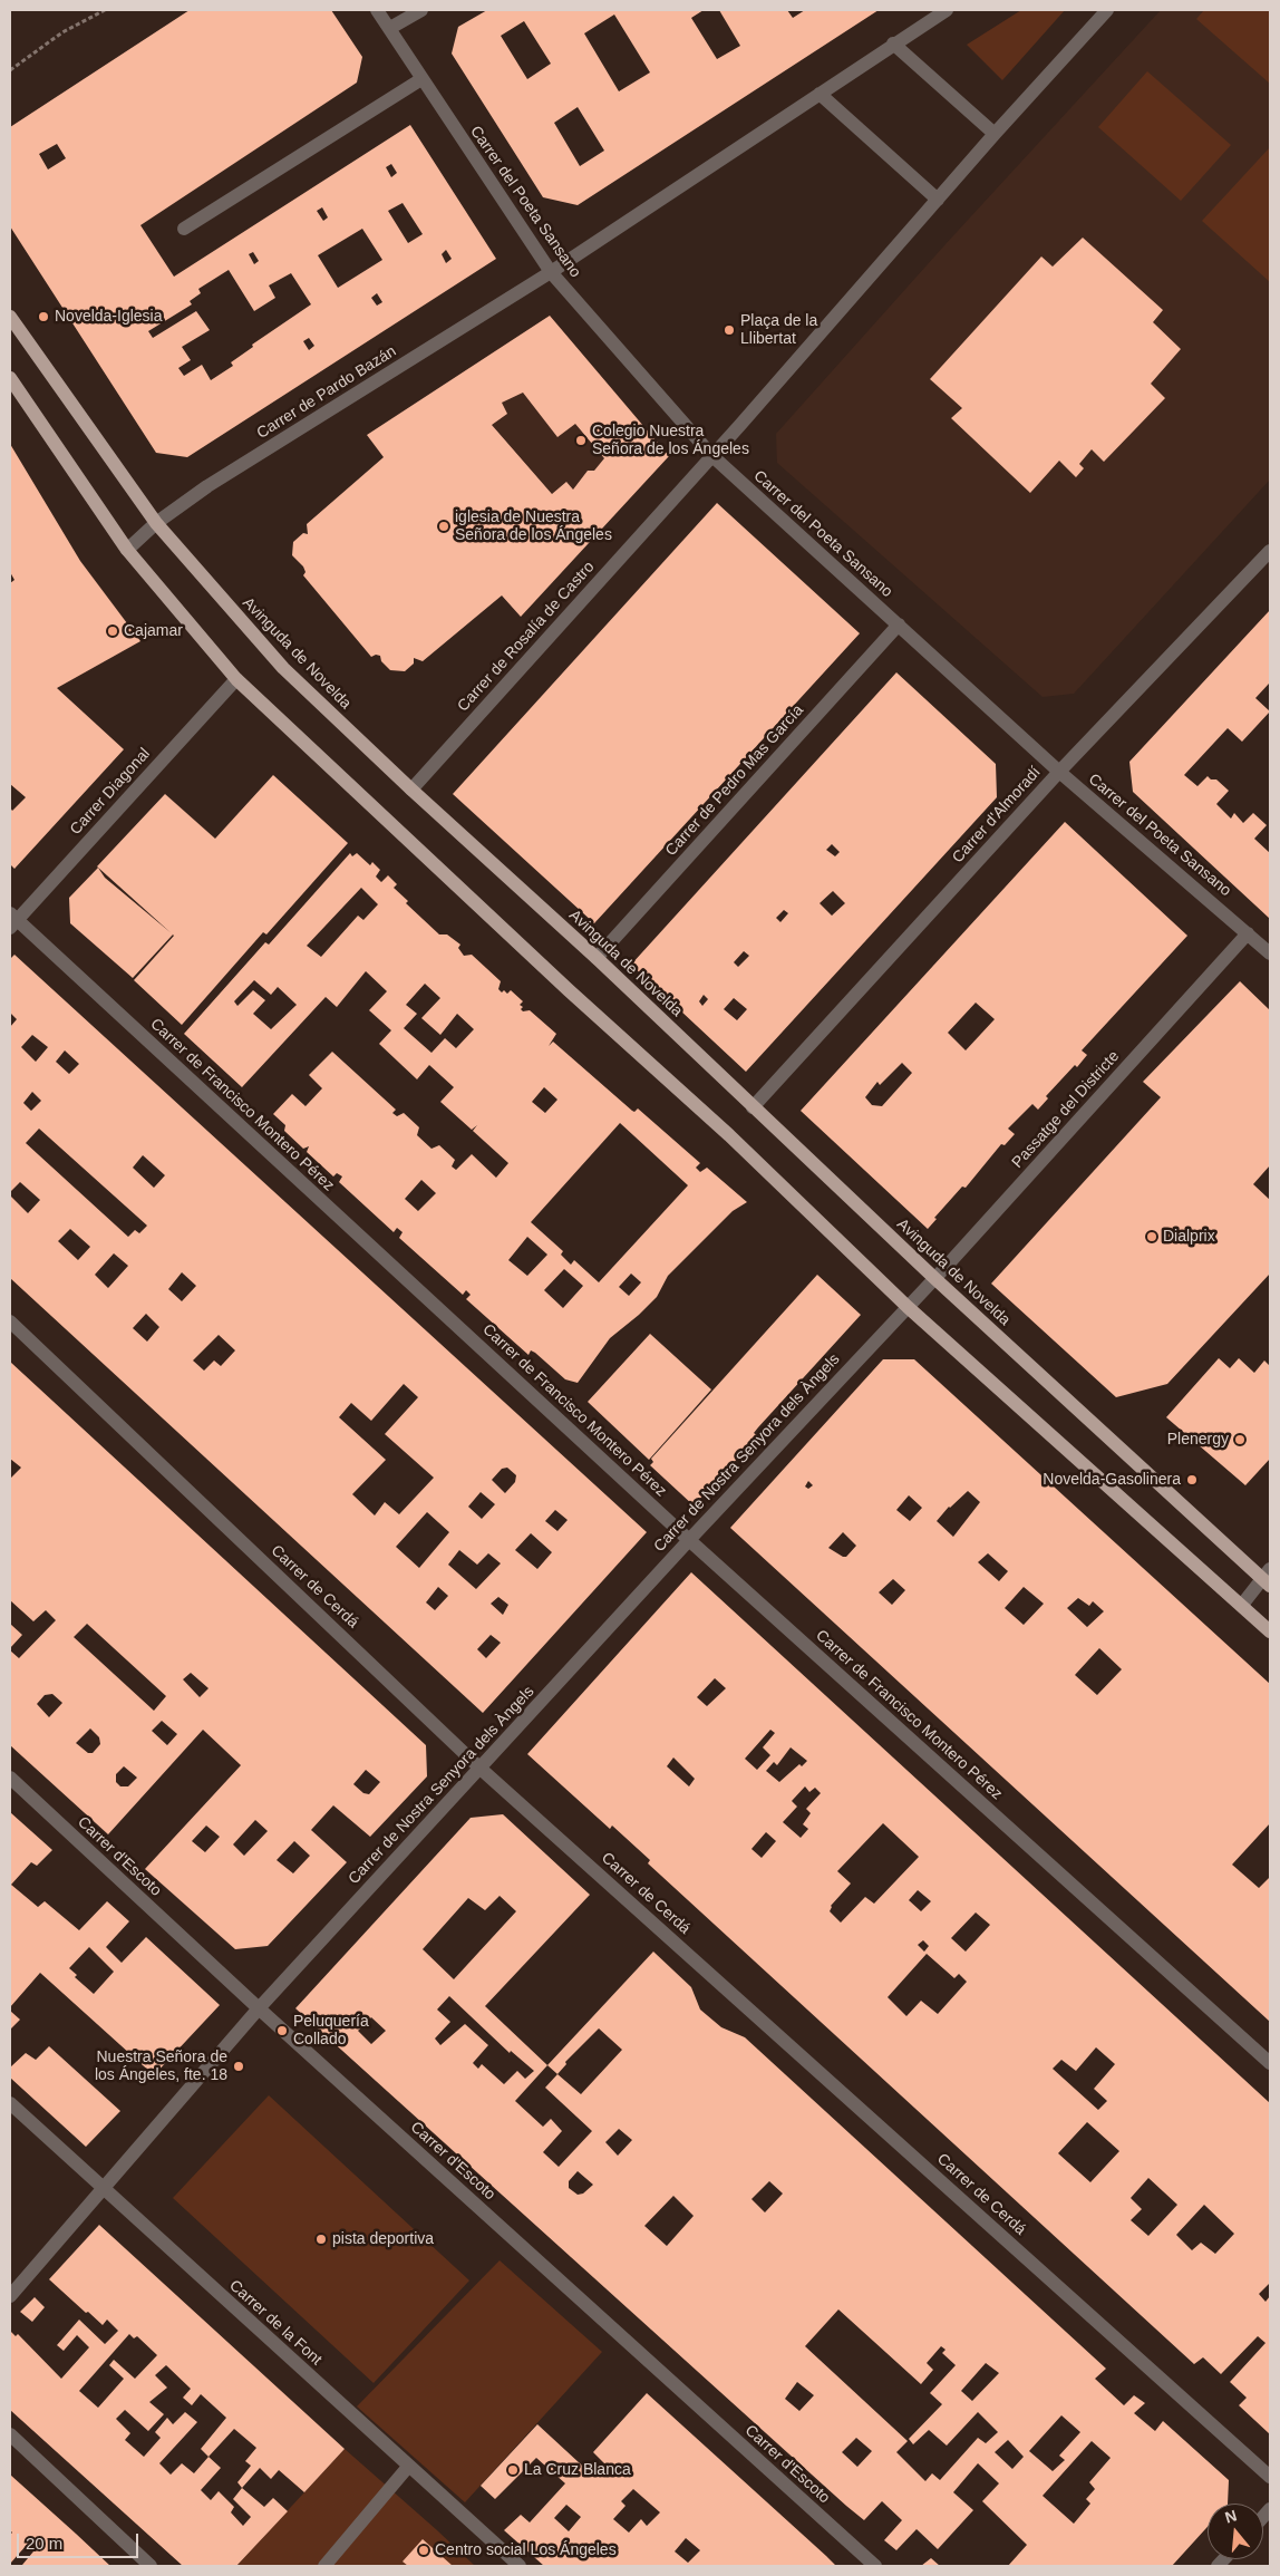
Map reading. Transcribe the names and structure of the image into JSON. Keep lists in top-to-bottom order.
{
  "streets": {
    "main road": ["Avinguda de Novelda"],
    "street": [
      "Carrer del Poeta Sansano",
      "Carrer de Pardo Bazán",
      "Carrer de Rosalía de Castro",
      "Carrer de Pedro Mas García",
      "Carrer Diagonal",
      "Carrer d'Almoradí",
      "Carrer de Francisco Montero Pérez",
      "Passatge del Districte",
      "Carrer de Nostra Senyora dels Àngels",
      "Carrer de Cerdá",
      "Carrer d'Escoto",
      "Carrer de la Font"
    ]
  },
  "crossings": [
    ["Carrer del Poeta Sansano", "Carrer de Pardo Bazán"],
    ["Carrer del Poeta Sansano", "Carrer de Rosalía de Castro"],
    ["Carrer del Poeta Sansano", "Carrer de Pedro Mas García"],
    ["Carrer del Poeta Sansano", "Carrer d'Almoradí"],
    ["Carrer del Poeta Sansano", "Passatge del Districte"],
    ["Carrer de Pardo Bazán", "Avinguda de Novelda"],
    ["Carrer de Rosalía de Castro", "Avinguda de Novelda"],
    ["Avinguda de Novelda", "Carrer de Pedro Mas García"],
    ["Avinguda de Novelda", "Carrer d'Almoradí"],
    ["Avinguda de Novelda", "Passatge del Districte"],
    ["Carrer Diagonal", "Carrer de Francisco Montero Pérez"],
    ["Carrer de Francisco Montero Pérez", "Carrer de Nostra Senyora dels Àngels"],
    ["Passatge del Districte", "Carrer de Nostra Senyora dels Àngels"],
    ["Carrer de Nostra Senyora dels Àngels", "Carrer de Cerdá"],
    ["Carrer de Nostra Senyora dels Àngels", "Carrer d'Escoto"],
    ["Carrer de Nostra Senyora dels Àngels", "Carrer de la Font"]
  ],
  "places": [
    "Novelda-Iglesia",
    "Plaça de la Llibertat",
    "Colegio Nuestra Señora de los Ángeles",
    "iglesia de Nuestra Señora de los Ángeles",
    "Cajamar",
    "Dialprix",
    "Plenergy",
    "Novelda-Gasolinera",
    "Peluquería Collado",
    "Nuestra Señora de los Ángeles, fte. 18",
    "pista deportiva",
    "La Cruz Blanca",
    "Centro social Los Ángeles"
  ],
  "scale_bar": "20 m",
  "north": "top"
}
